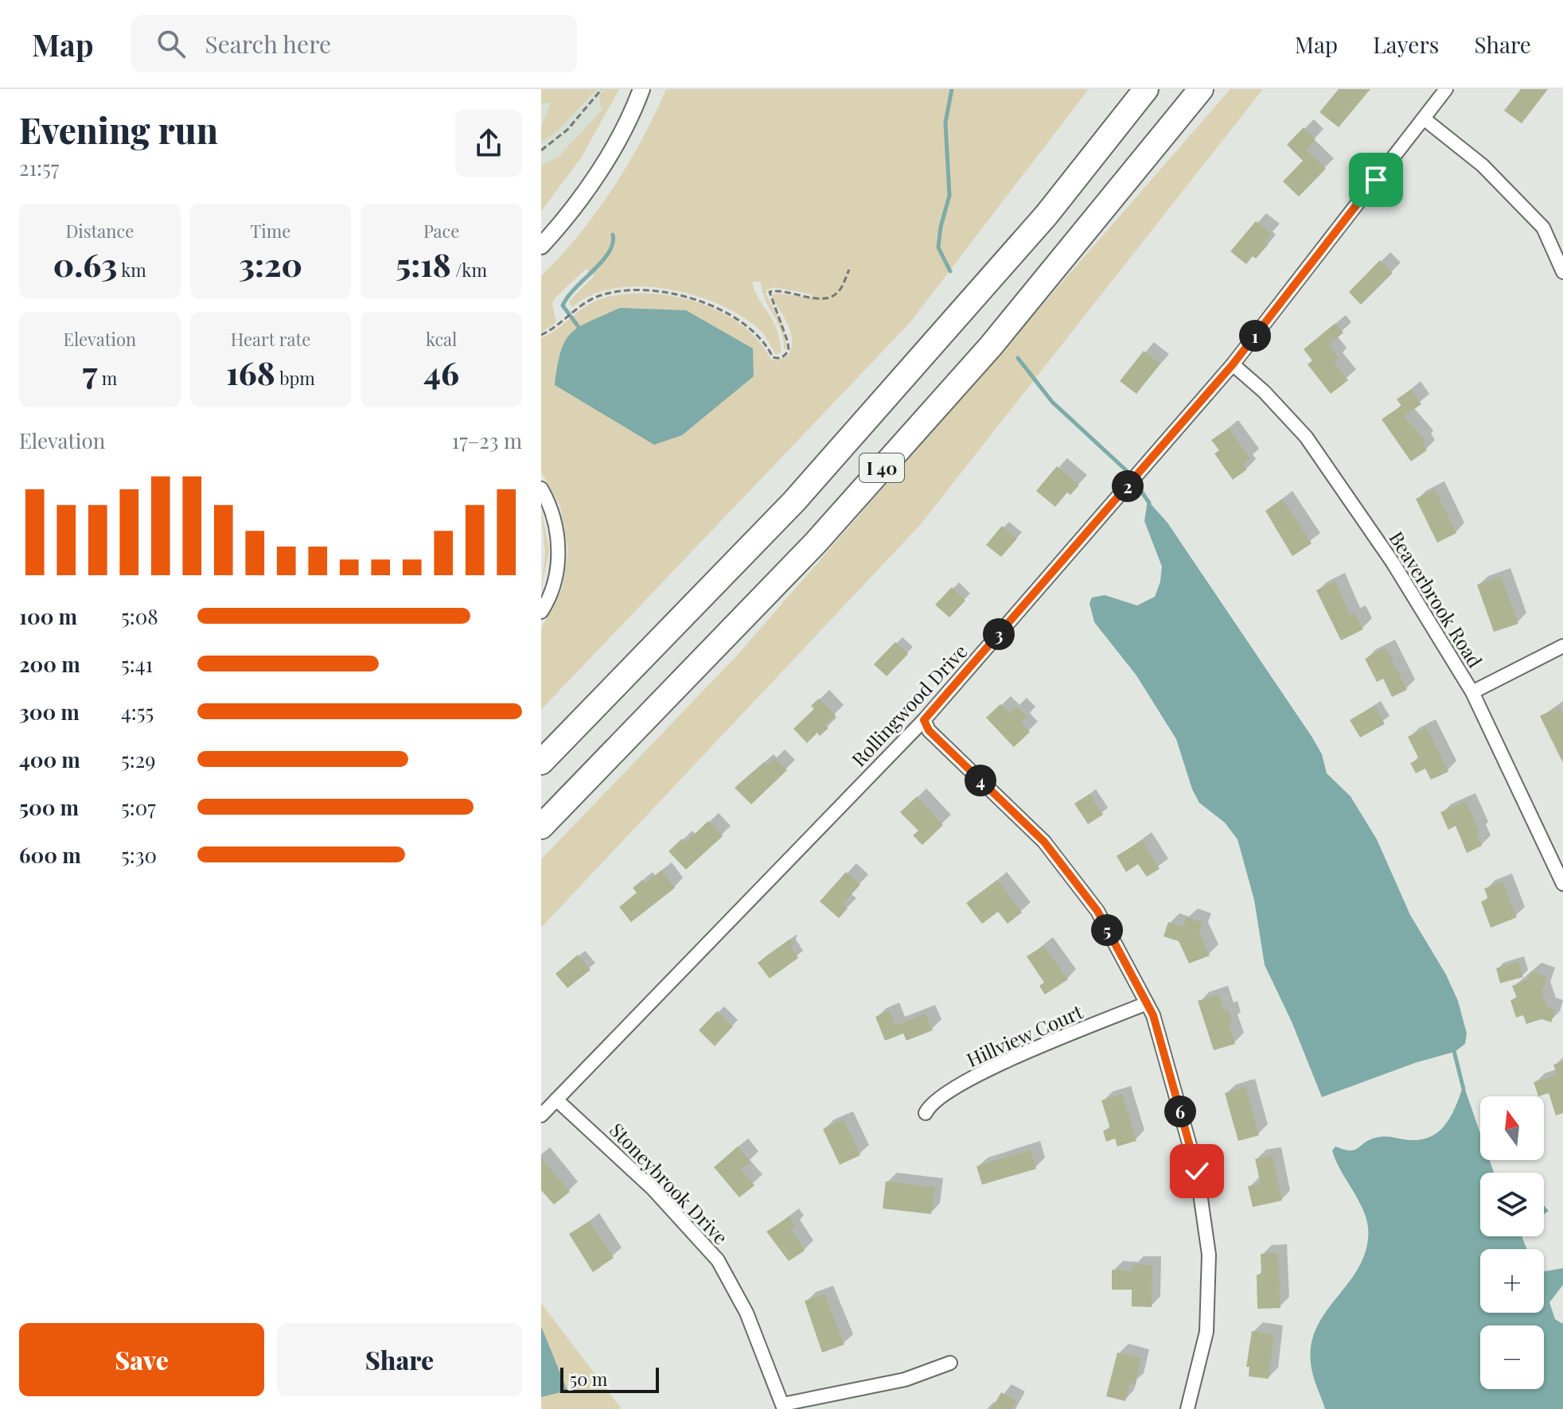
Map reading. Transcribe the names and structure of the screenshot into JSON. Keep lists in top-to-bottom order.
{
  "streets": {
    "highway": ["I 40"],
    "street": [
      "Beaverbrook Road",
      "Rollingwood Drive",
      "Hillview Court",
      "Stoneybrook Drive"
    ]
  },
  "crossings": [
    ["Beaverbrook Road", "Rollingwood Drive"],
    ["Rollingwood Drive", "Stoneybrook Drive"]
  ],
  "scale_bar": "50 m",
  "north": "top",
  "page": {
    "header": "Map",
    "search": "Search here",
    "nav": ["Map", "Layers", "Share"],
    "heading": ["Evening run", "21:57"],
    "stats": [
      ["Distance", "0.63 km"],
      ["Time", "3:20"],
      ["Pace", "5:18 /km"],
      ["Elevation", "7 m"],
      ["Heart rate", "168 bpm"],
      ["kcal", "46"]
    ],
    "pins": [
      "1",
      "2",
      "3",
      "4",
      "5",
      "6"
    ],
    "chart": ["Elevation", "17–23 m"],
    "list": [
      {
        "name": "100 m",
        "note": "5:08"
      },
      {
        "name": "200 m",
        "note": "5:41"
      },
      {
        "name": "300 m",
        "note": "4:55"
      },
      {
        "name": "400 m",
        "note": "5:29"
      },
      {
        "name": "500 m",
        "note": "5:07"
      },
      {
        "name": "600 m",
        "note": "5:30"
      }
    ],
    "map_buttons": ["+", "−"],
    "buttons": ["Save", "Share"],
    "scale": "50 m"
  }
}
